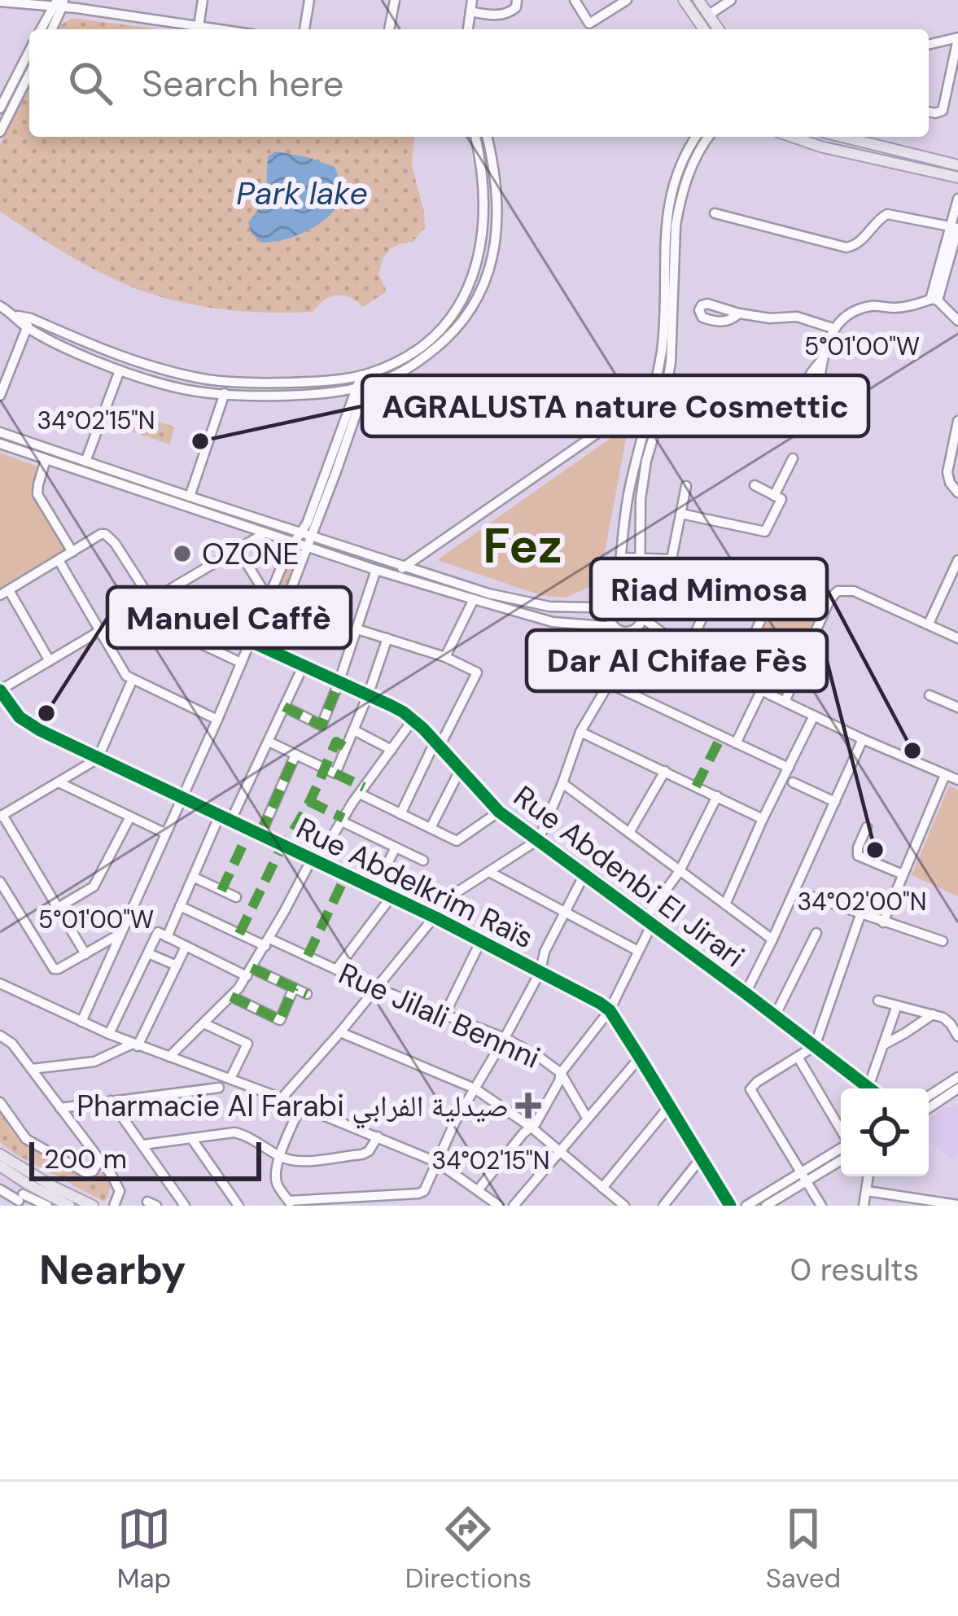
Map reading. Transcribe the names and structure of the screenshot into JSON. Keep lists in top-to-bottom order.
{
  "streets": {
    "street": ["Rue Abdenbi El Jirari", "Rue Abdelkrim Raïs", "Rue Jilali Bennni"]
  },
  "districts": ["Fez"],
  "water": ["Park lake"],
  "places": {
    "other": [
      "AGRALUSTA nature Cosmettic",
      "OZONE",
      "Manuel Caffè",
      "Riad Mimosa",
      "Dar Al Chifae Fès"
    ],
    "health": ["Pharmacie Al Farabi صيدلية الفرابي"]
  },
  "scale_bar": "200 m",
  "page": {
    "search": "Search here",
    "scale": "200 m",
    "heading": ["Nearby", "0 results"],
    "nav": ["Map", "Directions", "Saved"]
  },
  "coordinates": ["5°01'00\"W", "34°02'15\"N", "34°02'00\"N"]
}
